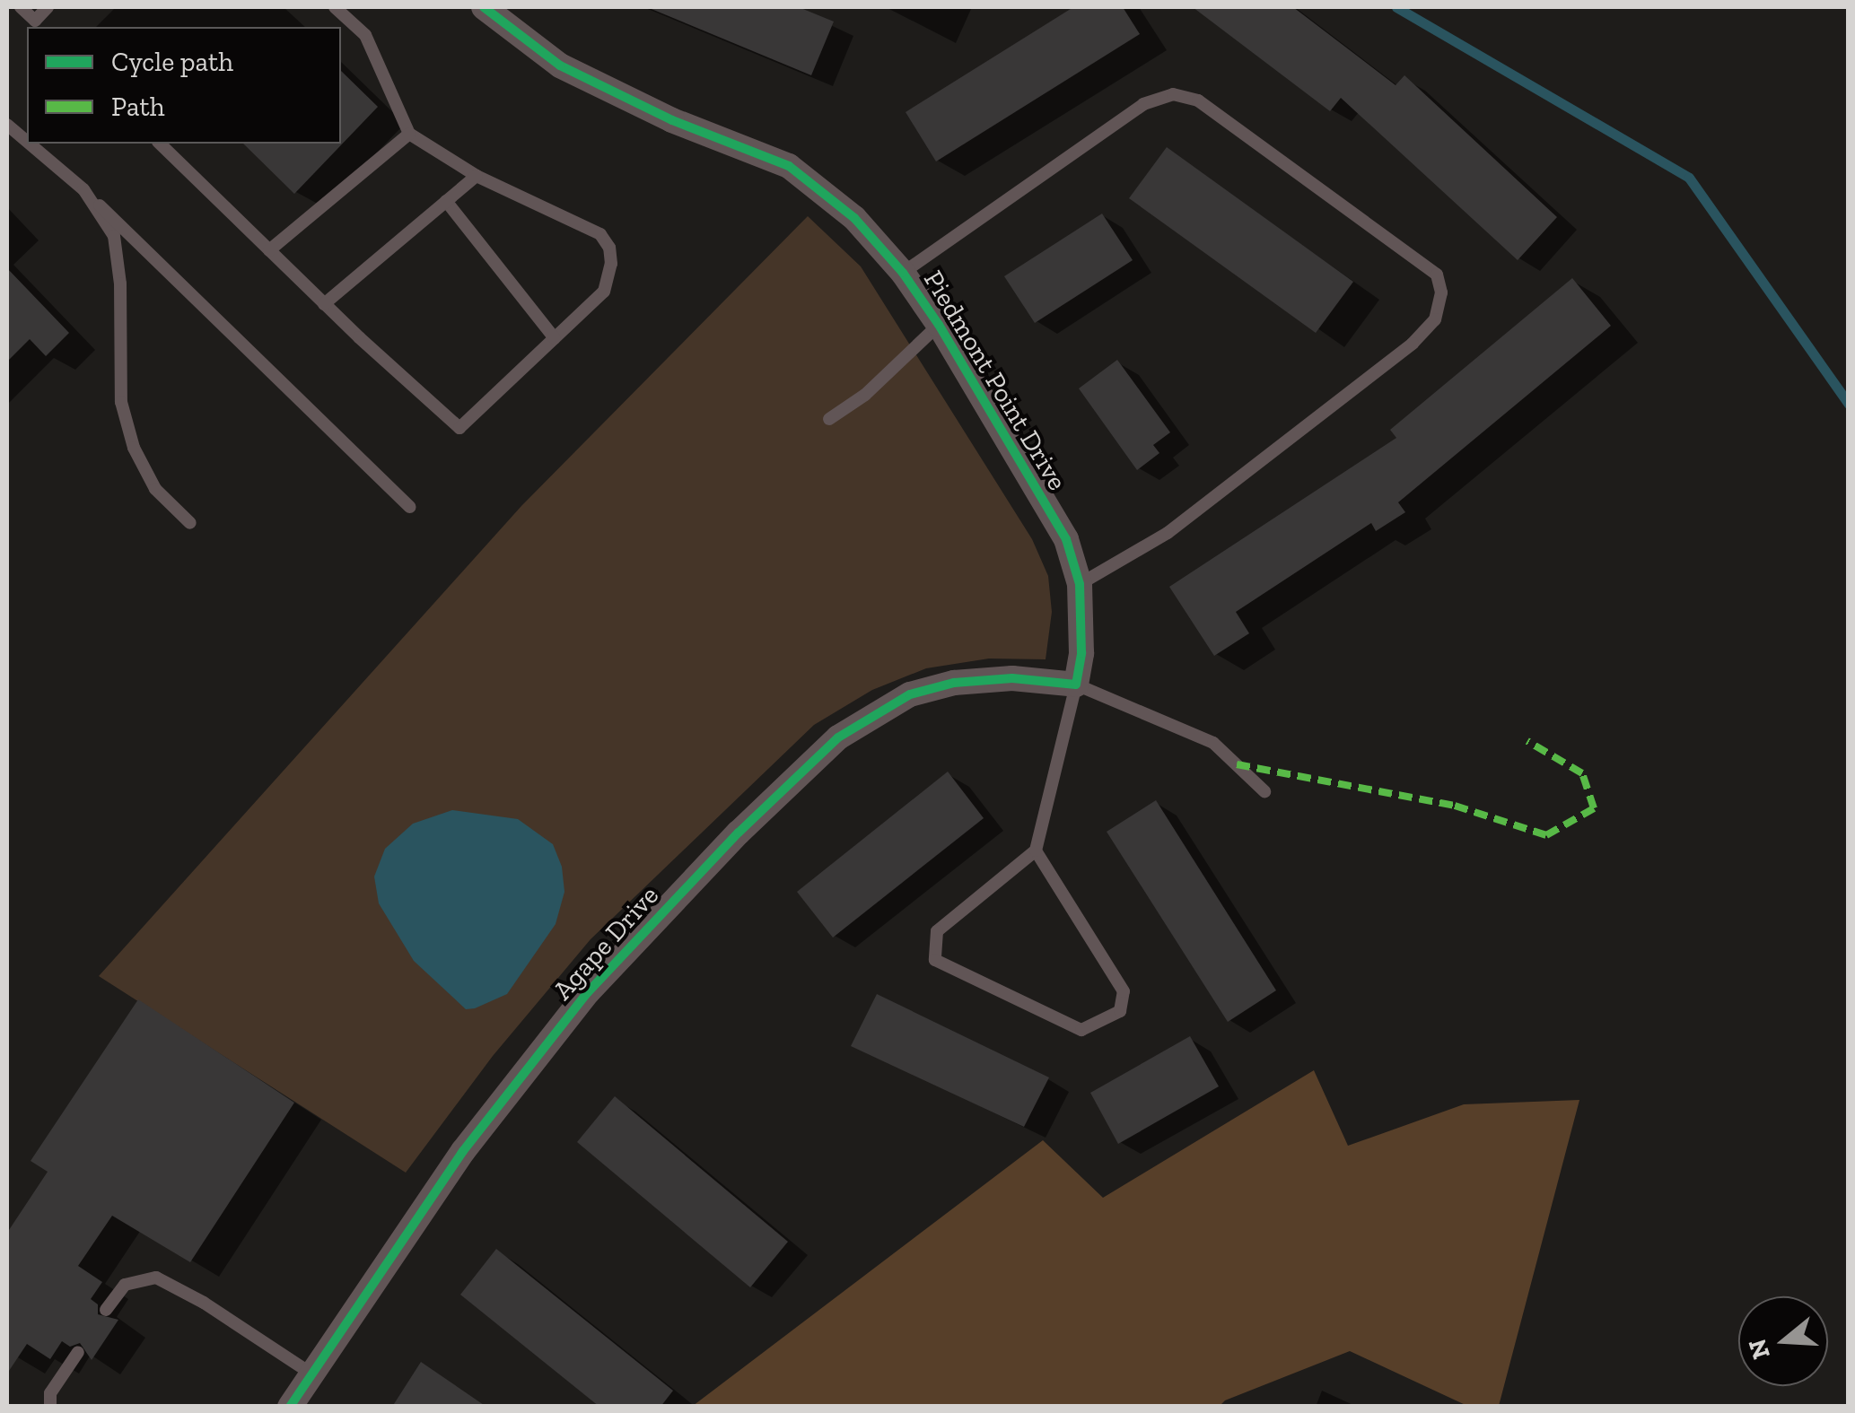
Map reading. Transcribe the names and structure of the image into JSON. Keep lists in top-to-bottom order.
{
  "streets": {
    "street": ["Piedmont Point Drive", "Agape Drive"]
  },
  "crossings": [
    ["Piedmont Point Drive", "Agape Drive"]
  ],
  "legend": ["Cycle path", "Path"],
  "north": "left"
}
